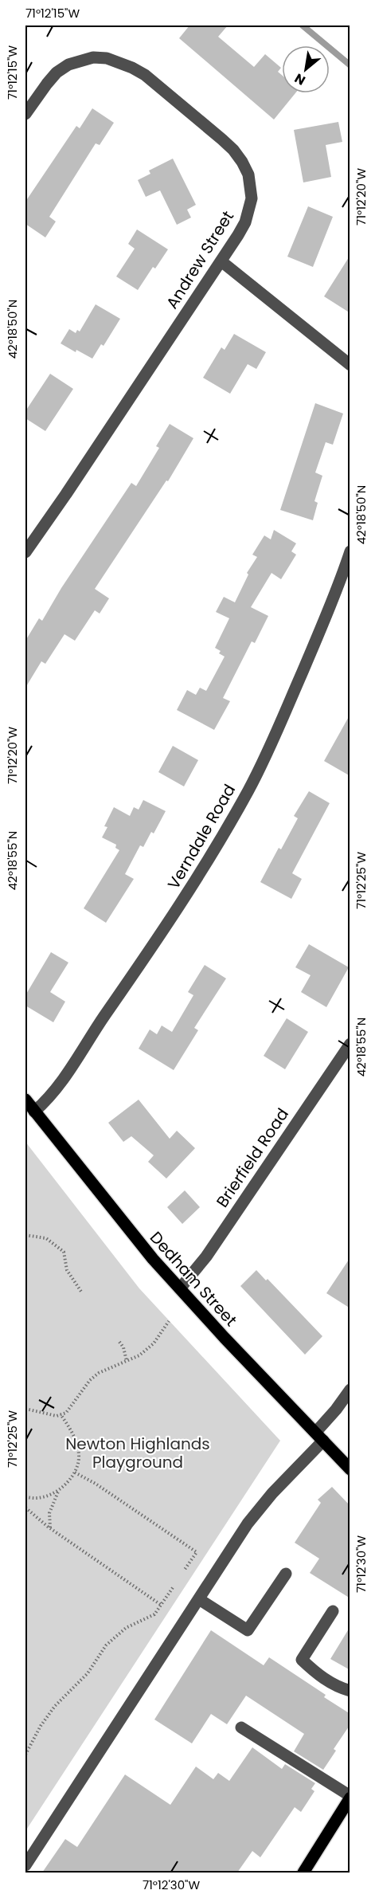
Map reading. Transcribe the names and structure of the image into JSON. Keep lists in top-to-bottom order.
{
  "streets": {
    "main road": ["Dedham Street"],
    "street": ["Andrew Street", "Verndale Road", "Brierfield Road"]
  },
  "crossings": [
    ["Verndale Road", "Dedham Street"],
    ["Brierfield Road", "Dedham Street"]
  ],
  "parks": ["Newton Highlands Playground"],
  "north": "bottom left",
  "coordinates": [
    "71°12'15\"W",
    "71°12'20\"W",
    "42°18'50\"N",
    "42°18'55\"N",
    "71°12'25\"W",
    "71°12'30\"W"
  ]
}
